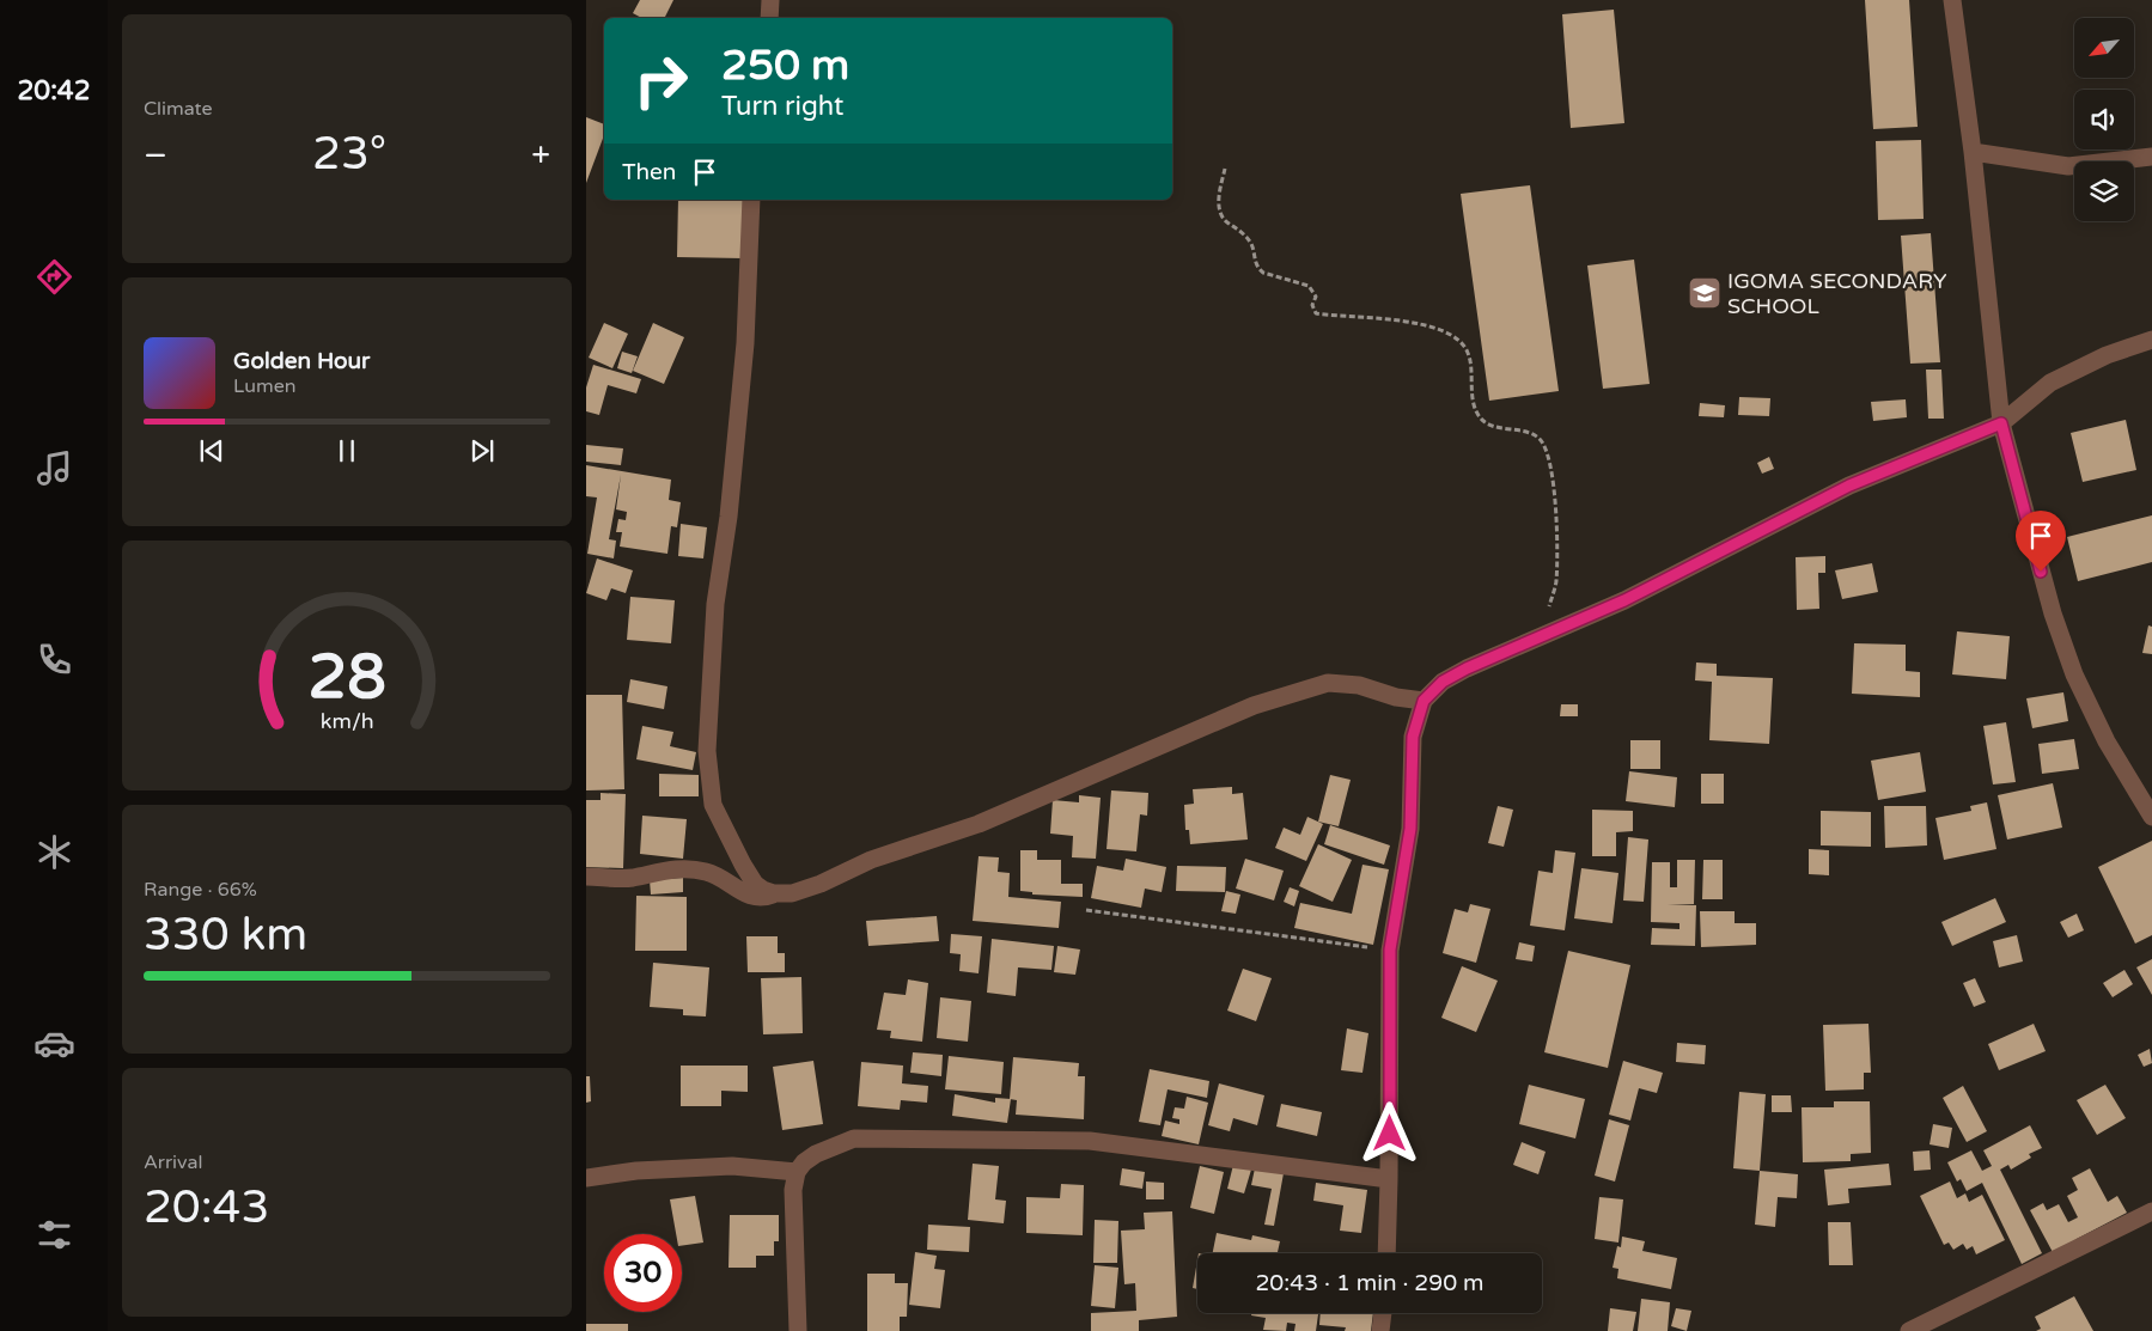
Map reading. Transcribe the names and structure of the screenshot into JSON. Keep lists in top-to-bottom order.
{
  "places": {
    "school or university": ["IGOMA SECONDARY SCHOOL"]
  },
  "north": "bottom left",
  "page": {
    "tabs": "20:42",
    "tile": [
      "Climate",
      ["Range · 66%", "330 km"],
      ["Arrival", "20:43"]
    ],
    "turn": ["250 m", "Turn right"],
    "heat": ["−", "23°", "+"],
    "then": "Then",
    "song": ["Golden Hour", "Lumen"],
    "limit": "30",
    "trip": "20:43 · 1 min · 290 m",
    "gauge": ["28", "km/h"]
  }
}
